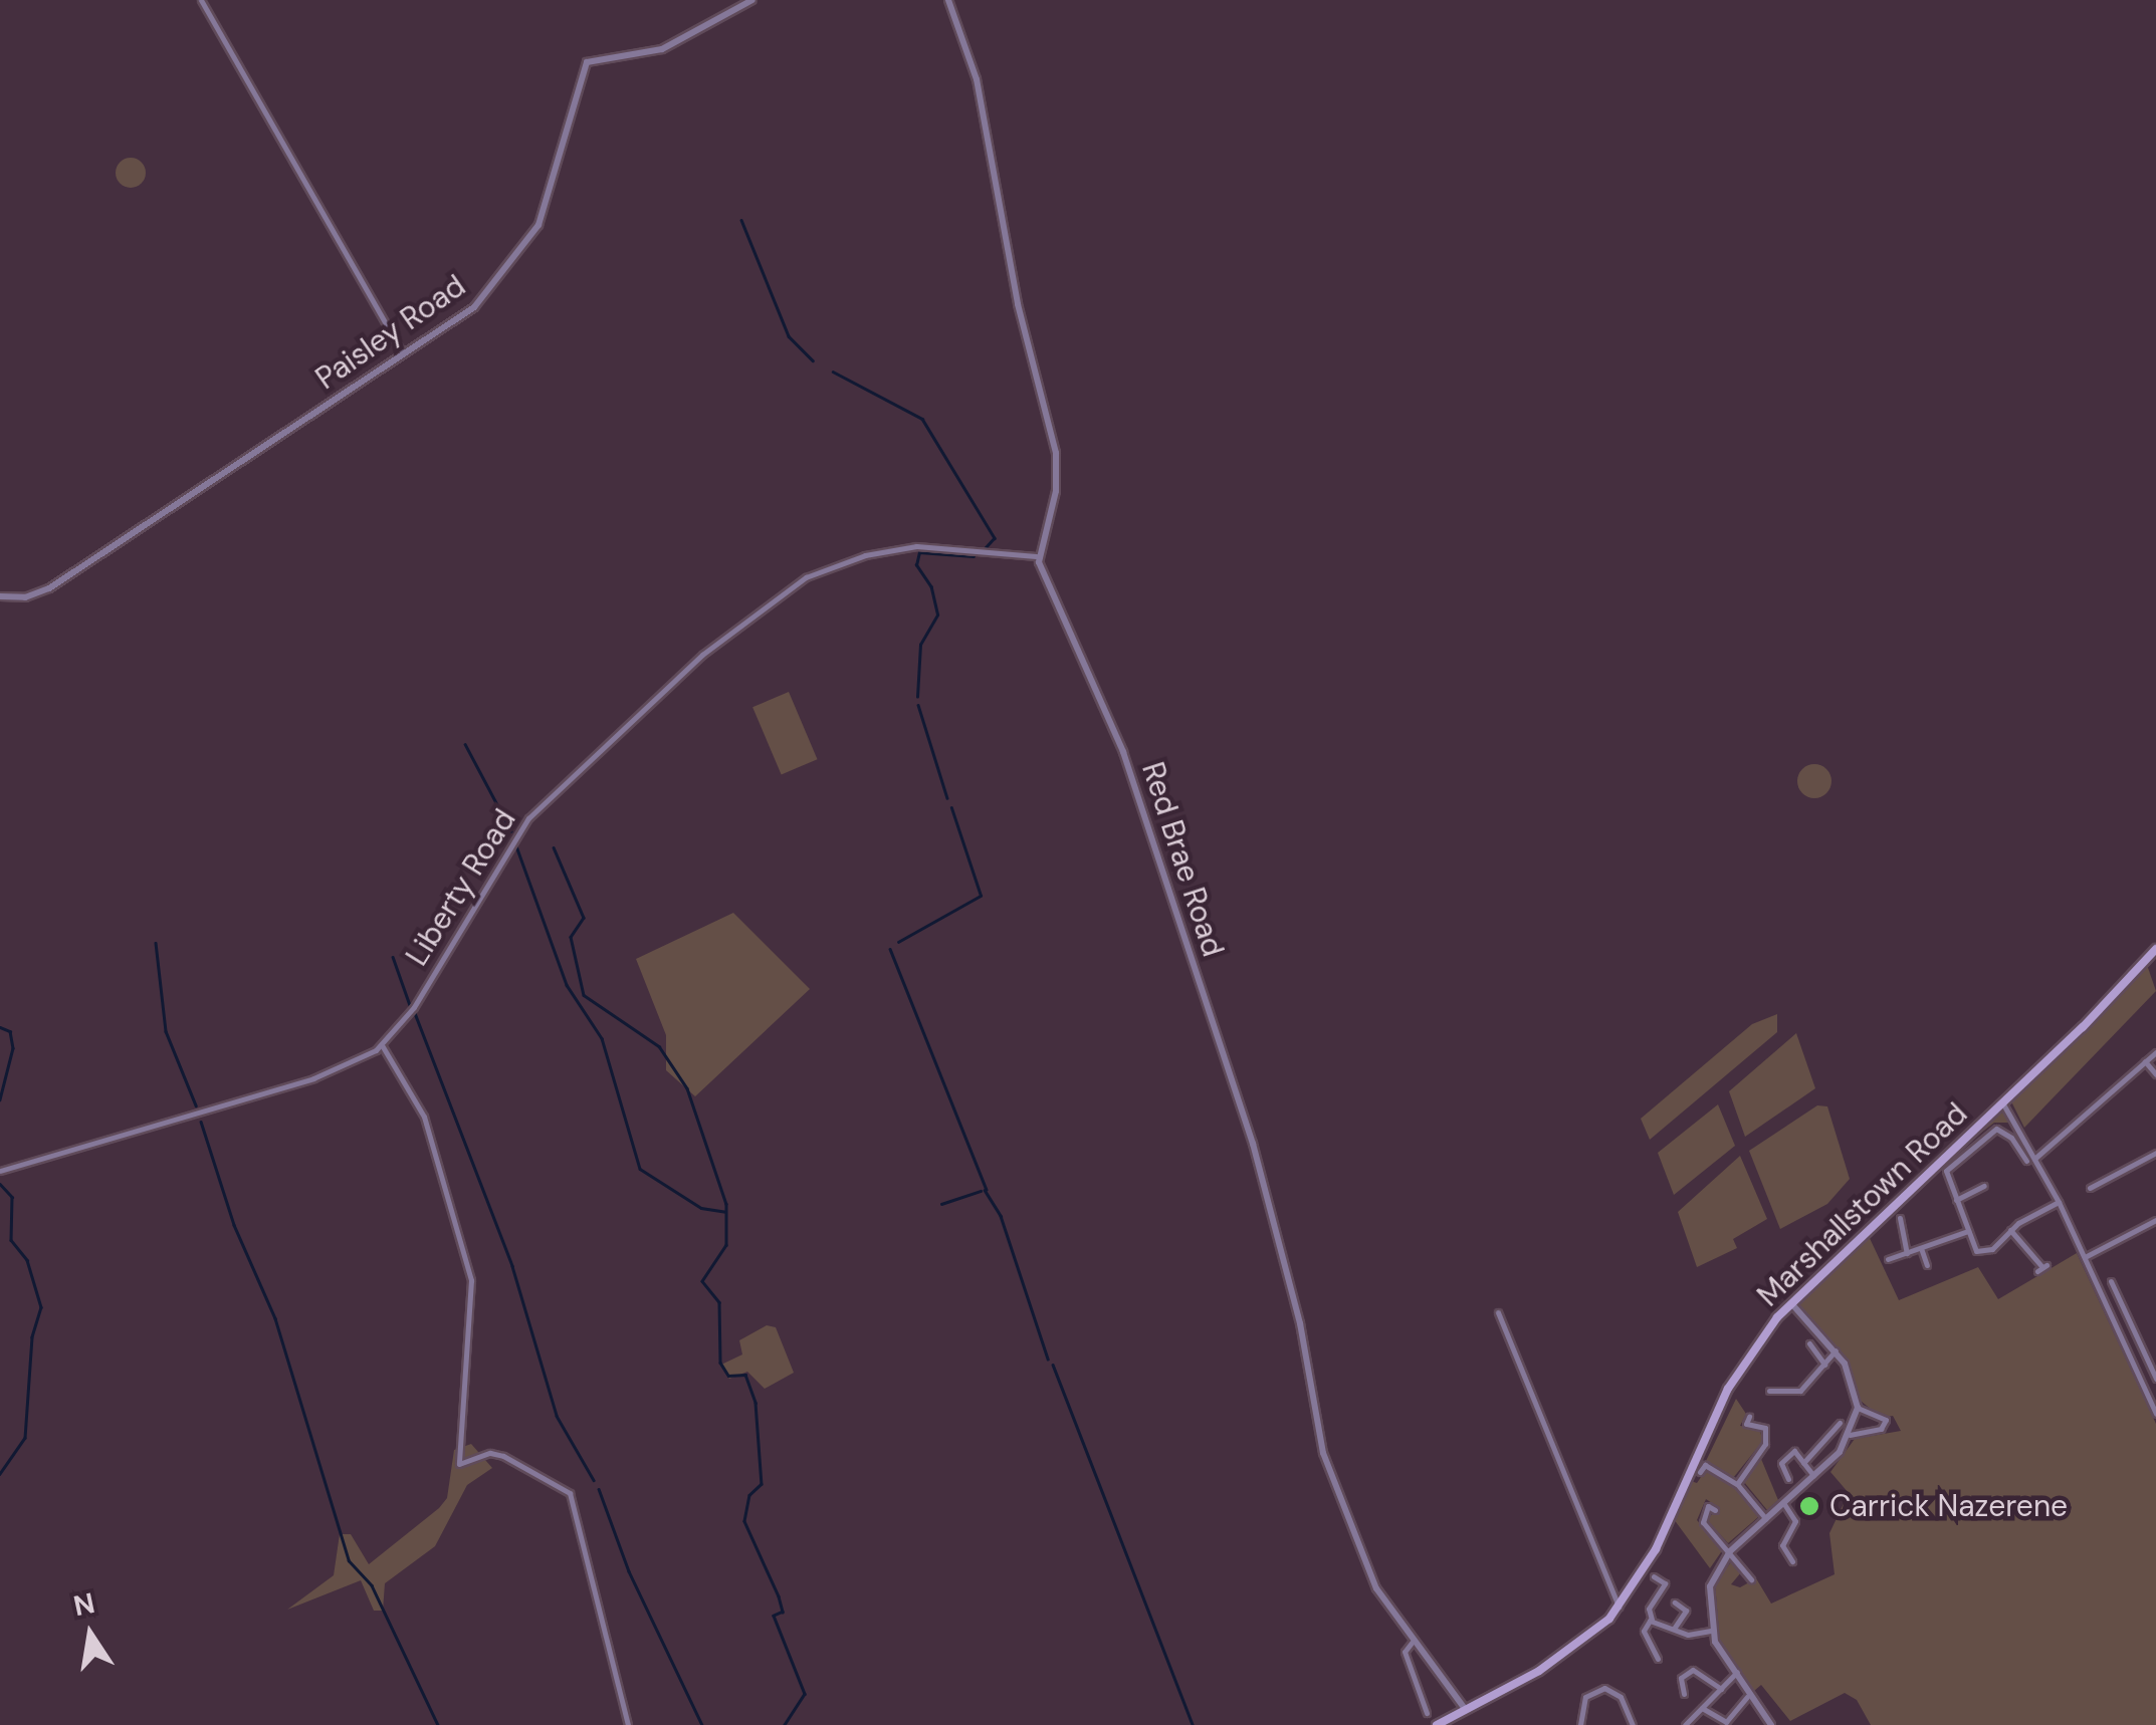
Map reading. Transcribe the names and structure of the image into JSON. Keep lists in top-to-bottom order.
{
  "streets": {
    "main road": ["Marshallstown Road"],
    "street": ["Paisley Road", "Red Brae Road", "Liberty Road"]
  },
  "crossings": [
    ["Red Brae Road", "Liberty Road"],
    ["Red Brae Road", "Marshallstown Road"]
  ],
  "places": ["Carrick Nazerene"],
  "north": "top"
}
